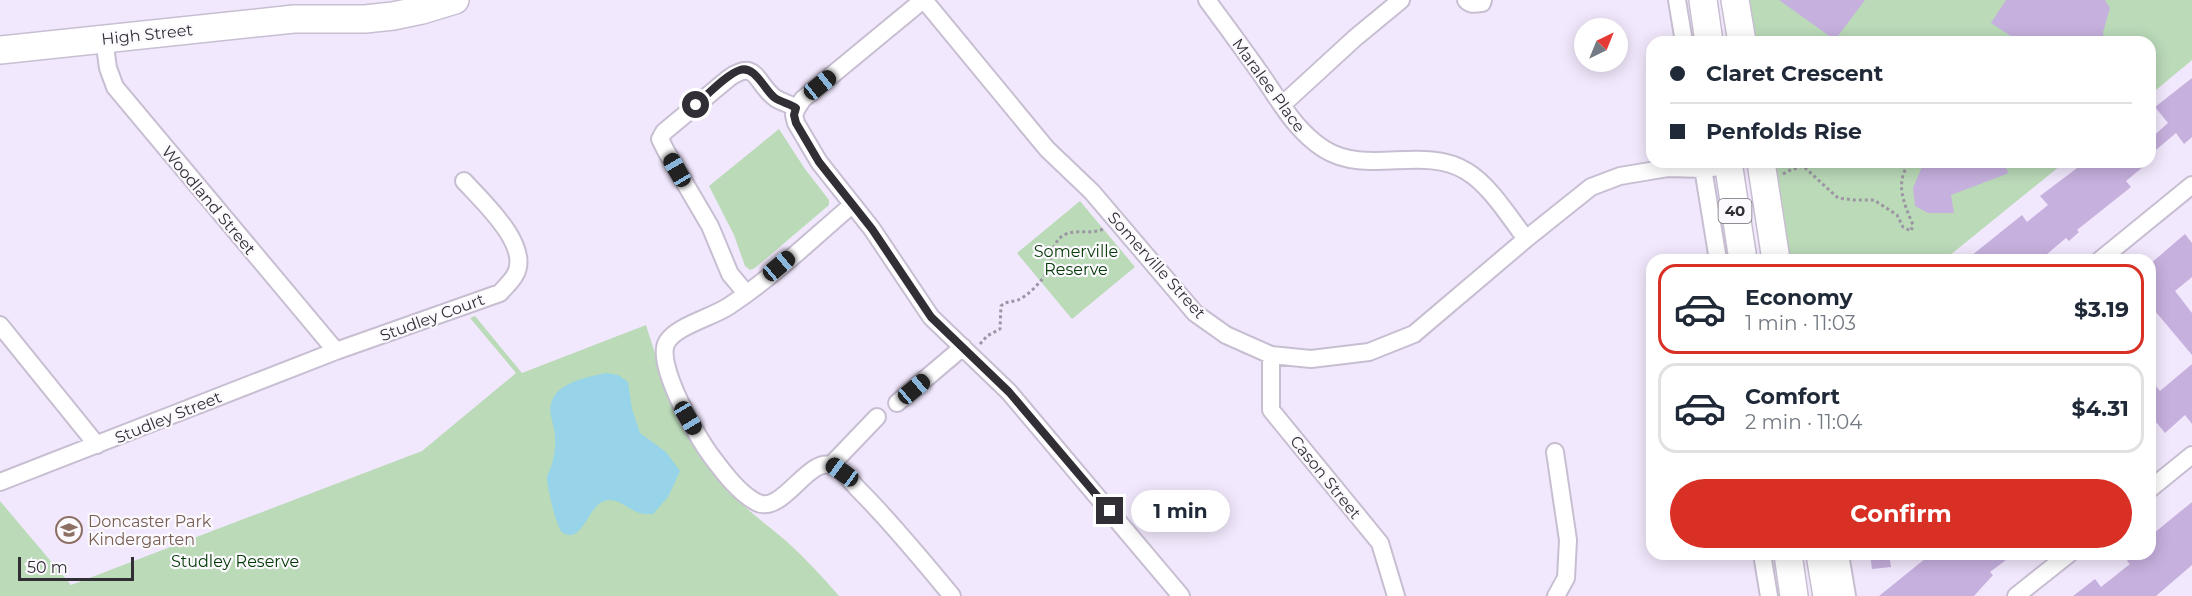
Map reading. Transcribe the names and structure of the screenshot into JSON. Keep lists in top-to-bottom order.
{
  "streets": {
    "main road": ["High Street", "40"],
    "street": [
      "Maralee Place",
      "Woodland Street",
      "Somerville Street",
      "Studley Court",
      "Studley Street",
      "Cason Street"
    ]
  },
  "crossings": [
    ["High Street", "Woodland Street"],
    ["Maralee Place", "Somerville Street"],
    ["Woodland Street", "Studley Court"],
    ["Woodland Street", "Studley Street"],
    ["Somerville Street", "Cason Street"],
    ["Studley Court", "Studley Street"]
  ],
  "parks": ["Somerville Reserve", "Studley Reserve"],
  "places": {
    "school or university": ["Doncaster Park Kindergarten"]
  },
  "scale_bar": "50 m",
  "north": "top right",
  "page": {
    "banner": ["Claret Crescent", "Penfolds Rise"],
    "list": [
      {
        "name": "Economy",
        "note": "1 min · 11:03",
        "value": "$3.19"
      },
      {
        "name": "Comfort",
        "note": "2 min · 11:04",
        "value": "$4.31"
      }
    ],
    "buttons": "Confirm",
    "bubble": "1 min",
    "scale": "50 m"
  }
}
